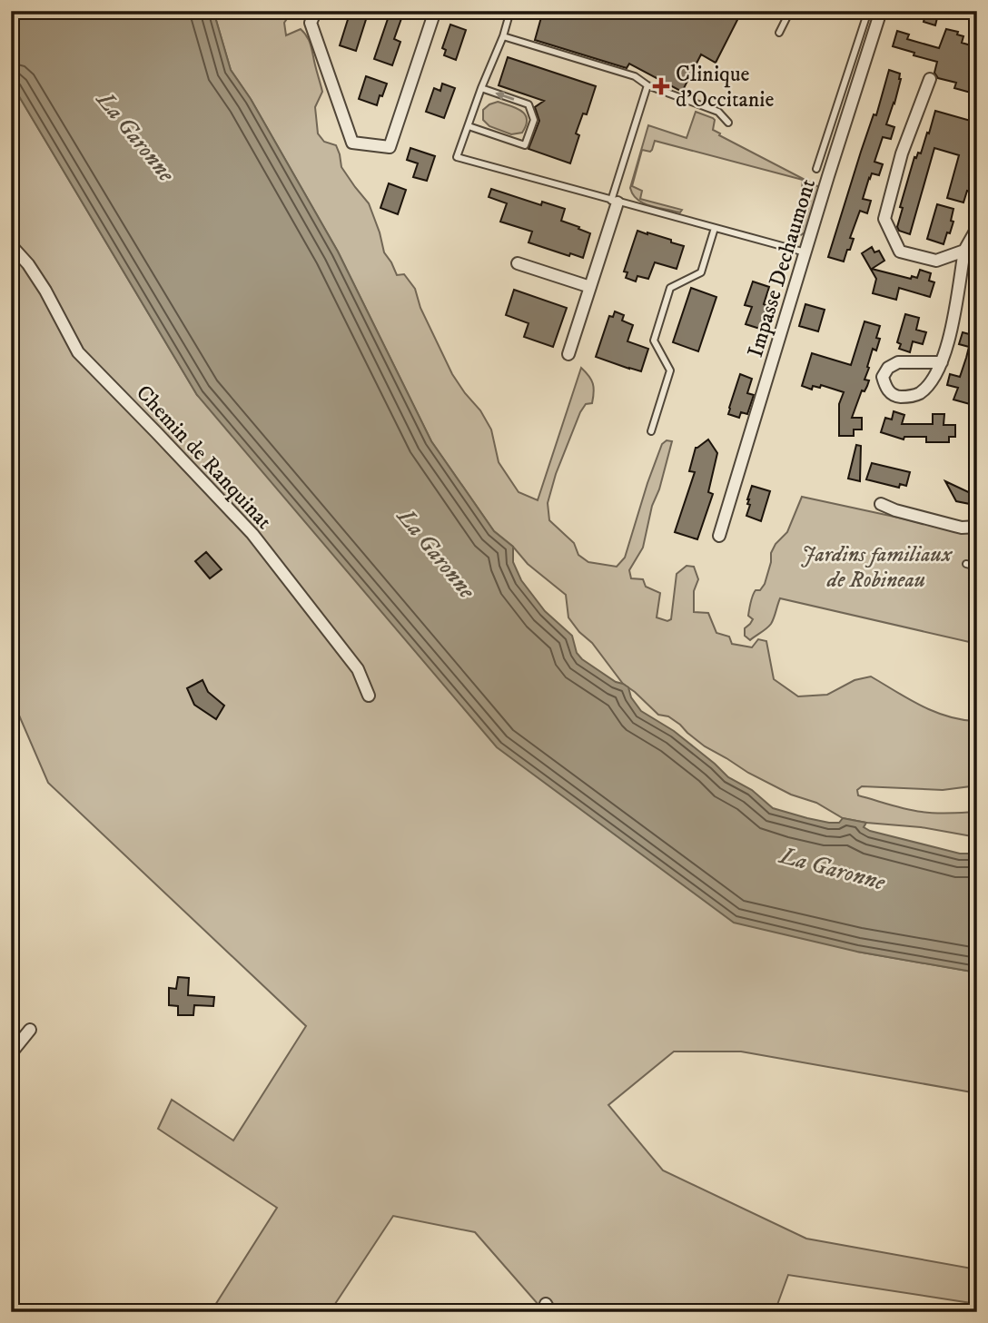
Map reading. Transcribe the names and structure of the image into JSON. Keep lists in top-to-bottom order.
{
  "streets": {
    "street": ["Impasse Dechaumont", "Chemin de Ranquinat"]
  },
  "water": ["La Garonne"],
  "parks": ["Jardins familiaux de Robineau"],
  "places": {
    "health": ["Clinique d'Occitanie"]
  }
}
